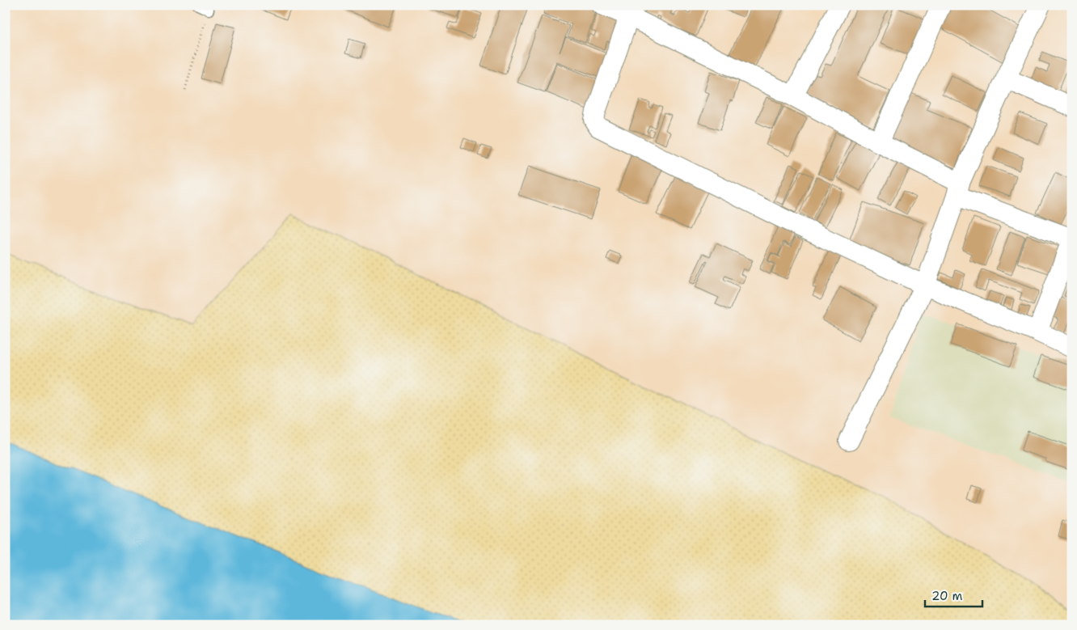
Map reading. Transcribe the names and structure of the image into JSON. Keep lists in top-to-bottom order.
{
  "scale_bar": "20 m"
}
